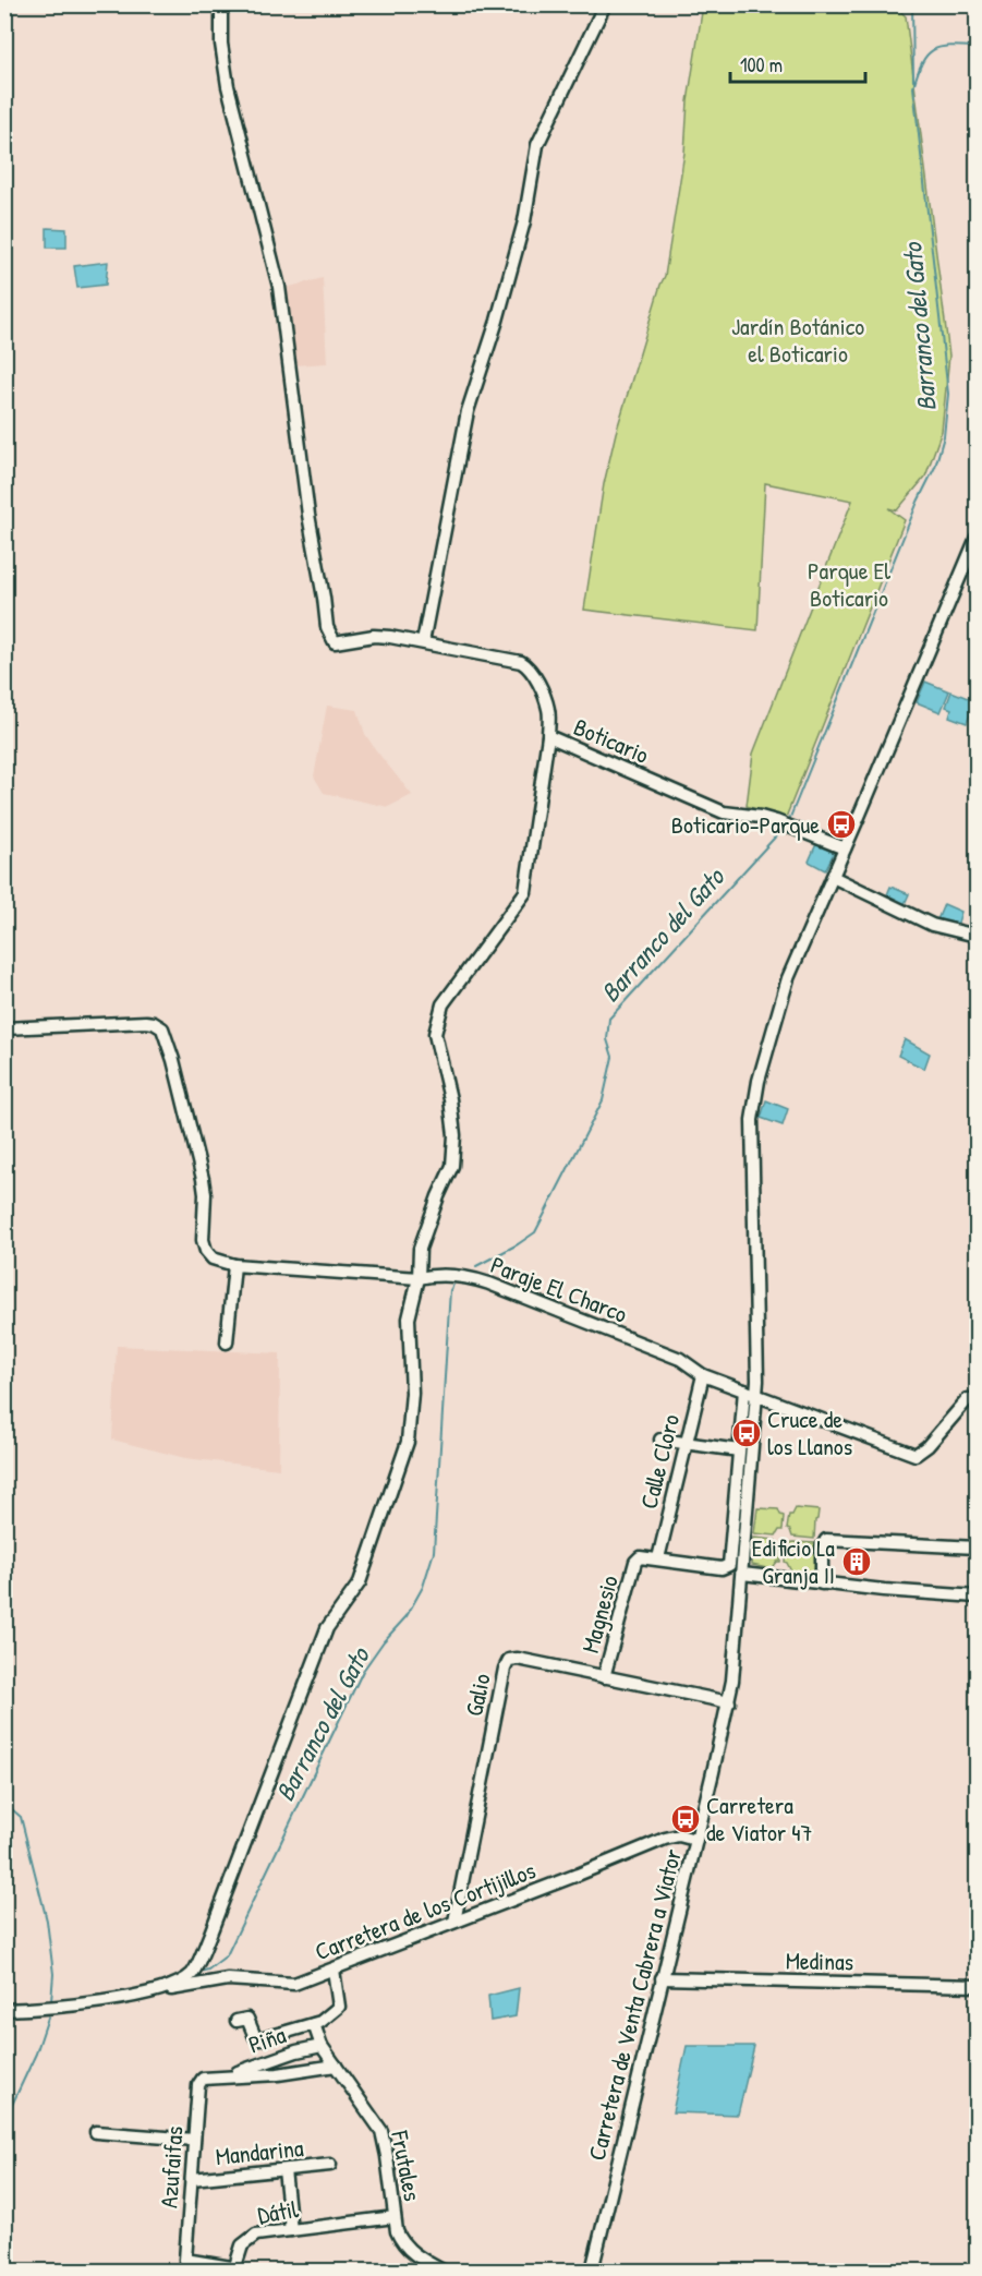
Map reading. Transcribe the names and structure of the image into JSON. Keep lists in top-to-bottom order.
{
  "streets": {
    "street": [
      "Boticario",
      "Paraje El Charco",
      "Calle Cloro",
      "Magnesio",
      "Galio",
      "Carretera de los Cortijillos",
      "Medinas",
      "Carretera de Venta Cabrera a Viator",
      "Piña",
      "Mandarina",
      "Frutales",
      "Azufaifas",
      "Dátil"
    ]
  },
  "crossings": [
    ["Boticario", "Carretera de Venta Cabrera a Viator"],
    ["Paraje El Charco", "Calle Cloro"],
    ["Paraje El Charco", "Carretera de Venta Cabrera a Viator"],
    ["Calle Cloro", "Magnesio"],
    ["Magnesio", "Galio"],
    ["Galio", "Carretera de los Cortijillos"],
    ["Galio", "Carretera de Venta Cabrera a Viator"],
    ["Carretera de los Cortijillos", "Carretera de Venta Cabrera a Viator"],
    ["Medinas", "Carretera de Venta Cabrera a Viator"],
    ["Piña", "Frutales"],
    ["Piña", "Azufaifas"],
    ["Mandarina", "Azufaifas"],
    ["Frutales", "Dátil"],
    ["Azufaifas", "Dátil"]
  ],
  "water": ["Barranco del Gato"],
  "parks": ["Jardín Botánico el Boticario", "Parque El Boticario"],
  "places": {
    "bus stop": ["Boticario-Parque", "Cruce de los Llanos", "Carretera de Viator 47"],
    "building": ["Edificio La Granja II"]
  },
  "scale_bar": "100 m"
}
